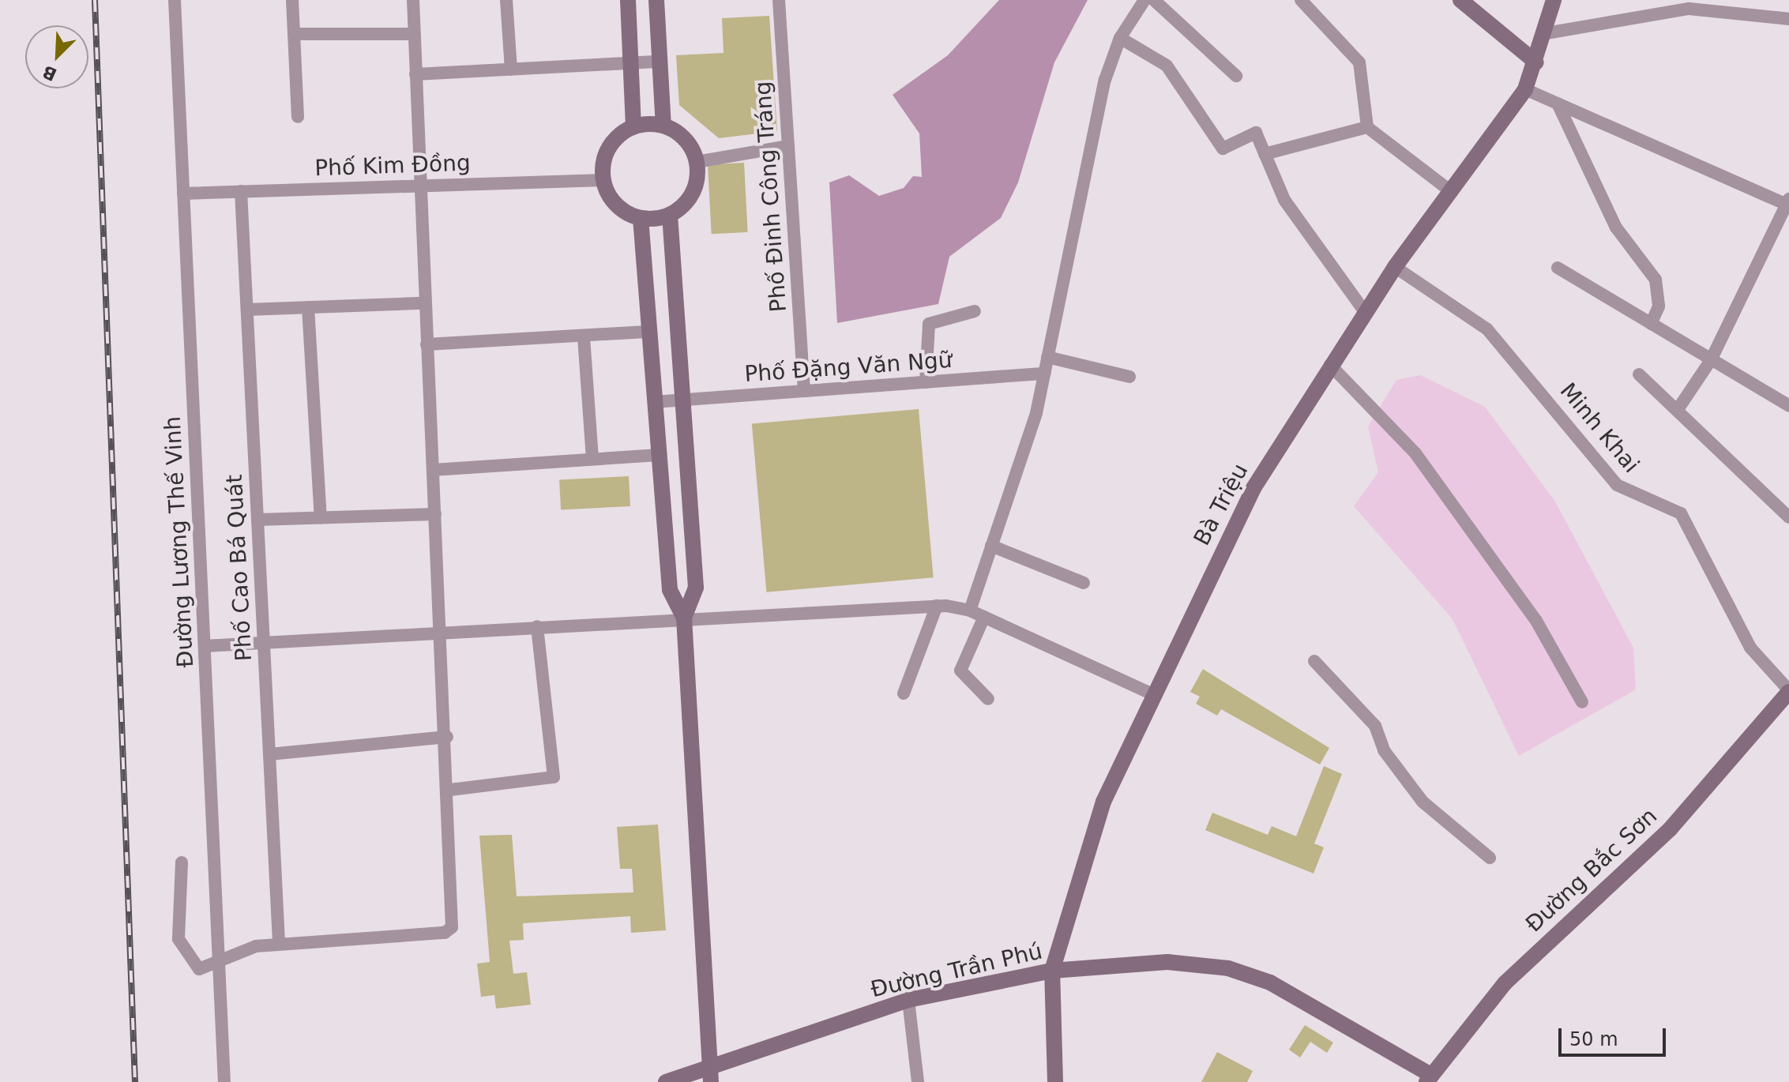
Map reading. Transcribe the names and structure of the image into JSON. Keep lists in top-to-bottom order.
{
  "streets": {
    "street": [
      "Phố Kim Đồng",
      "Phố Đinh Công Tráng",
      "Phố Đặng Văn Ngữ",
      "Minh Khai",
      "Bà Triệu",
      "Đường Lương Thế Vinh",
      "Phố Cao Bá Quát",
      "Đường Bắc Sơn",
      "Đường Trần Phú"
    ]
  },
  "crossings": [
    ["Phố Kim Đồng", "Đường Lương Thế Vinh"],
    ["Phố Kim Đồng", "Phố Cao Bá Quát"],
    ["Phố Đinh Công Tráng", "Phố Đặng Văn Ngữ"],
    ["Minh Khai", "Bà Triệu"],
    ["Minh Khai", "Đường Bắc Sơn"],
    ["Bà Triệu", "Đường Trần Phú"],
    ["Đường Bắc Sơn", "Đường Trần Phú"]
  ],
  "scale_bar": "50 m",
  "north": "bottom left"
}
